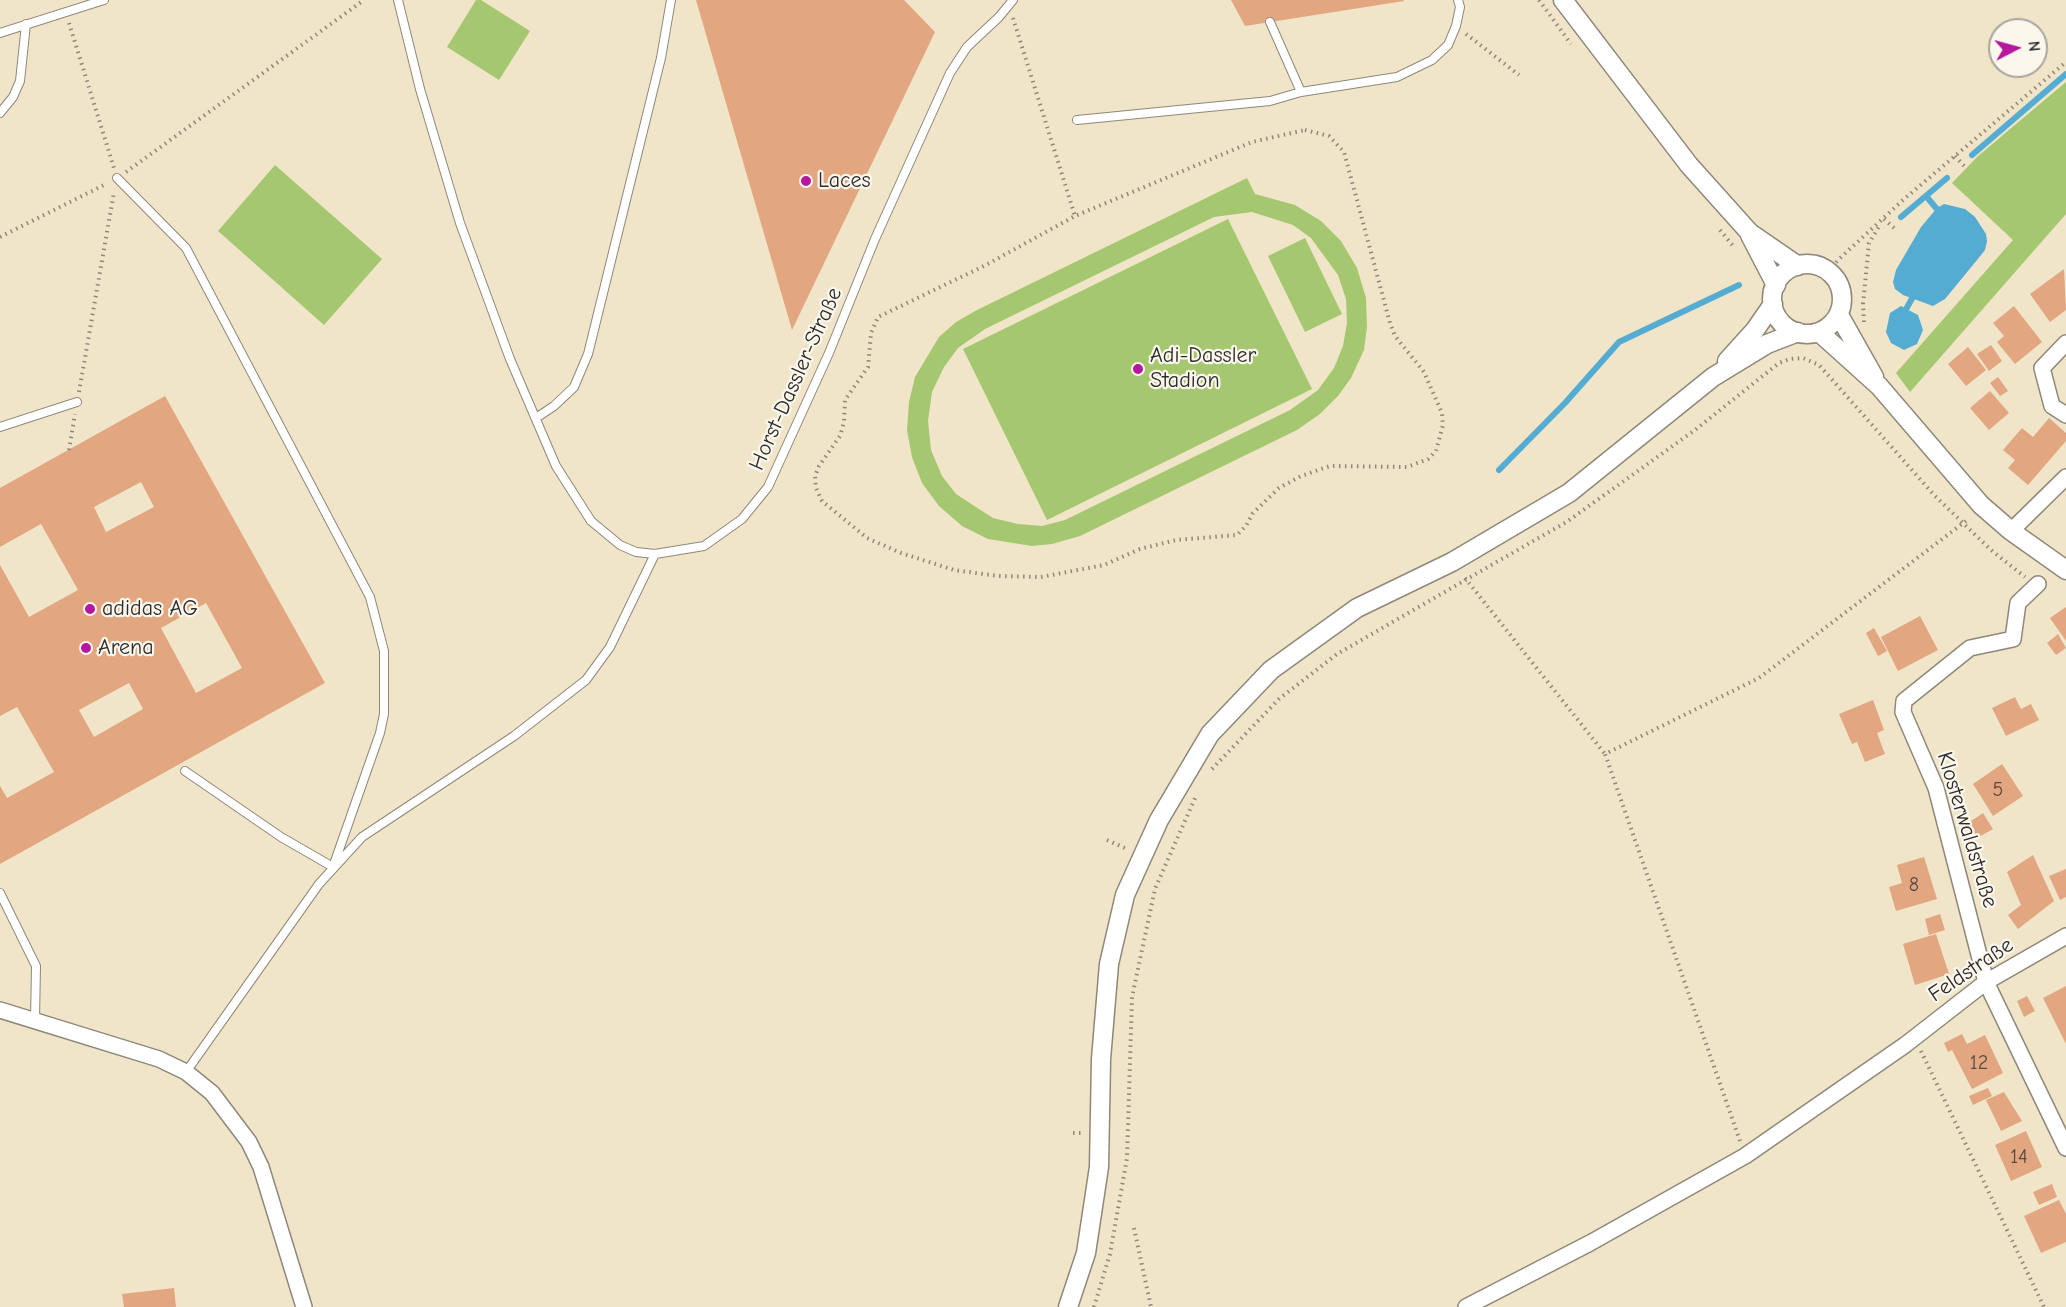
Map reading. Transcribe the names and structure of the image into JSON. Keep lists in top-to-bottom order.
{
  "streets": {
    "street": ["Klosterwaldstraße", "Feldstraße"],
    "lane": ["Horst-Dassler-Straße"]
  },
  "crossings": [
    ["Klosterwaldstraße", "Feldstraße"]
  ],
  "places": [
    "Laces",
    "Adi-Dassler Stadion",
    "adidas AG",
    "Arena"
  ],
  "house_numbers": [
    "5",
    "8",
    "12",
    "14"
  ],
  "north": "right"
}
